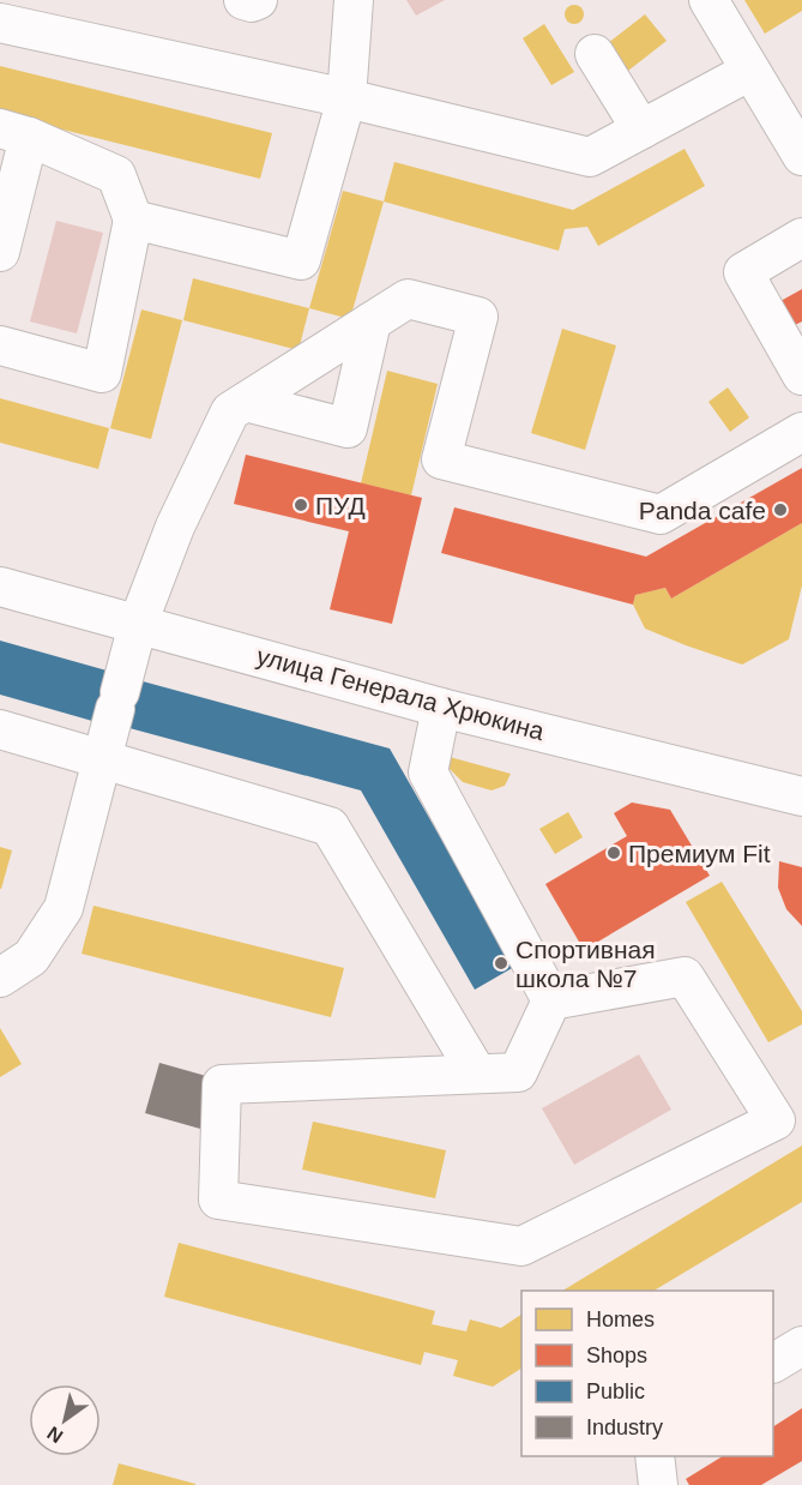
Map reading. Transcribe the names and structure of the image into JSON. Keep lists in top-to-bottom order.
{
  "streets": {
    "street": ["улица Генерала Хрюкина"]
  },
  "places": [
    "ПУД",
    "Panda cafe",
    "Премиум Fit",
    "Спортивная школа №7"
  ],
  "legend": [
    "Homes",
    "Shops",
    "Public",
    "Industry"
  ],
  "north": "bottom left"
}
